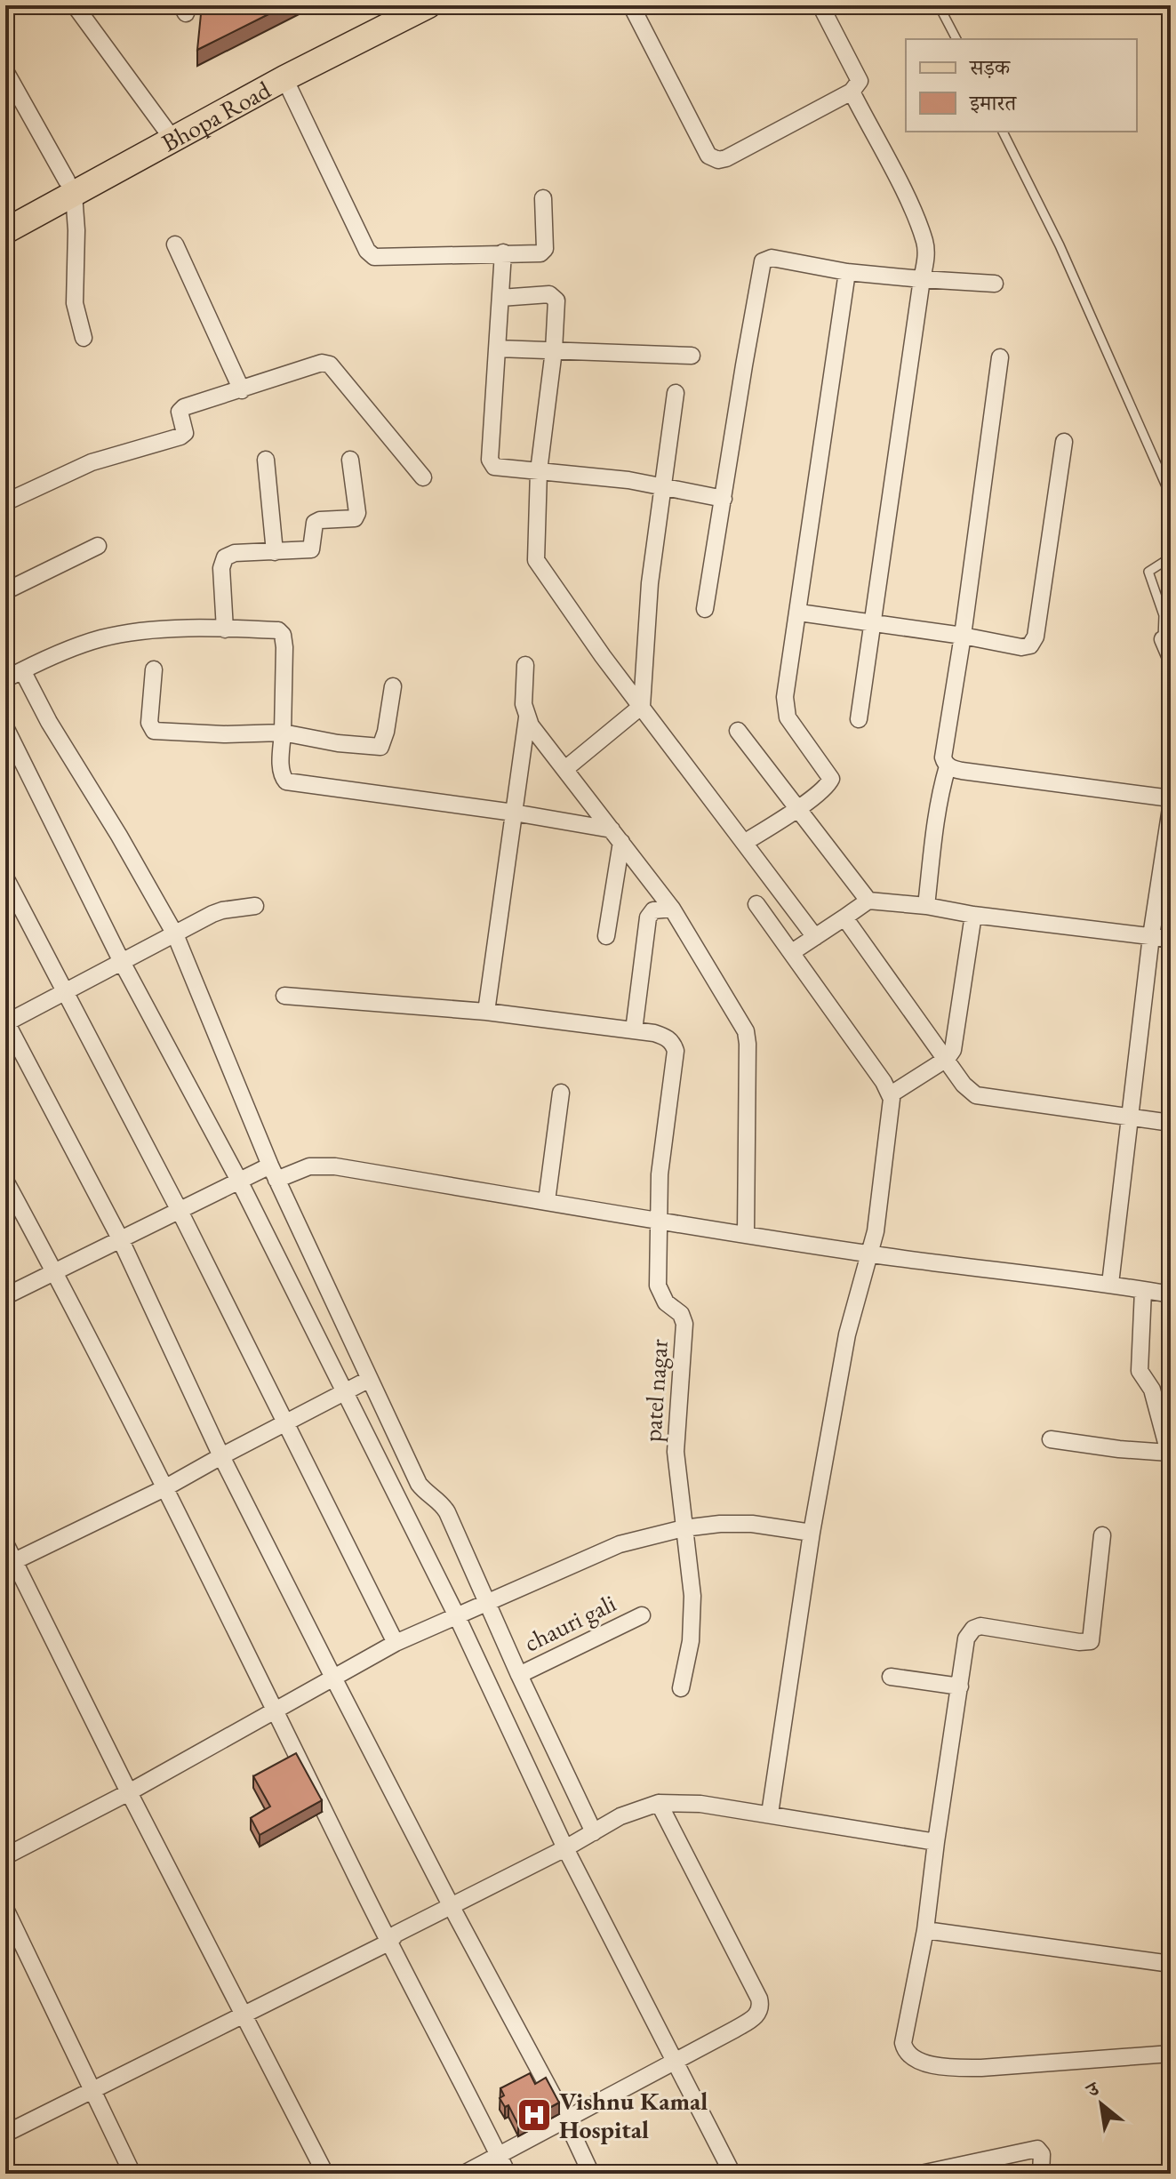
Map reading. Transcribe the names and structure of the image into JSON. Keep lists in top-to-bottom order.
{
  "streets": {
    "main road": ["Bhopa Road"],
    "street": ["patel nagar", "chauri gali"]
  },
  "places": {
    "hospital": ["Vishnu Kamal Hospital"]
  },
  "legend": ["सड़क", "इमारत"],
  "north": "top left"
}
